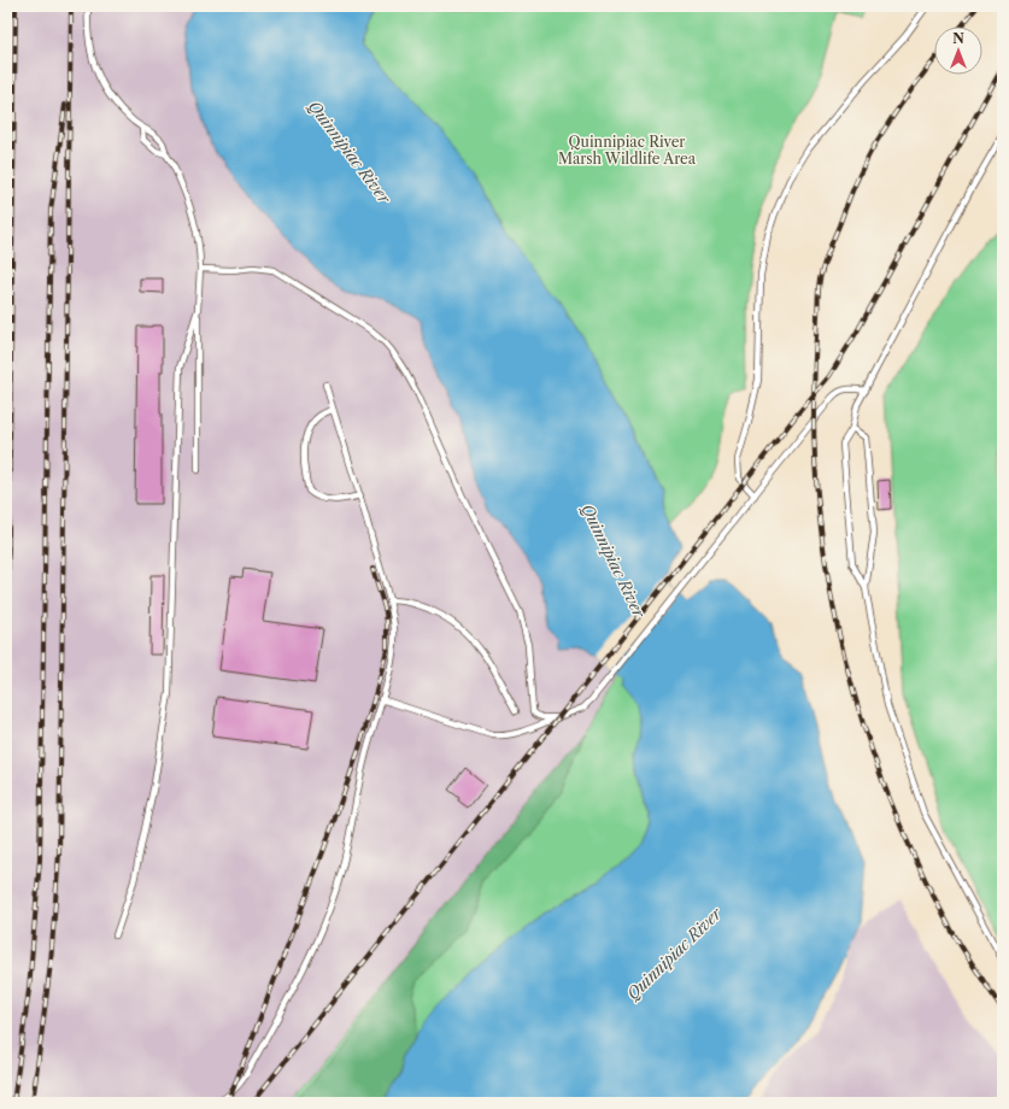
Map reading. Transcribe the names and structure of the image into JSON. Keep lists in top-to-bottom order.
{
  "water": ["Quinnipiac River"],
  "parks": ["Quinnipiac River Marsh Wildlife Area"],
  "north": "top"
}
